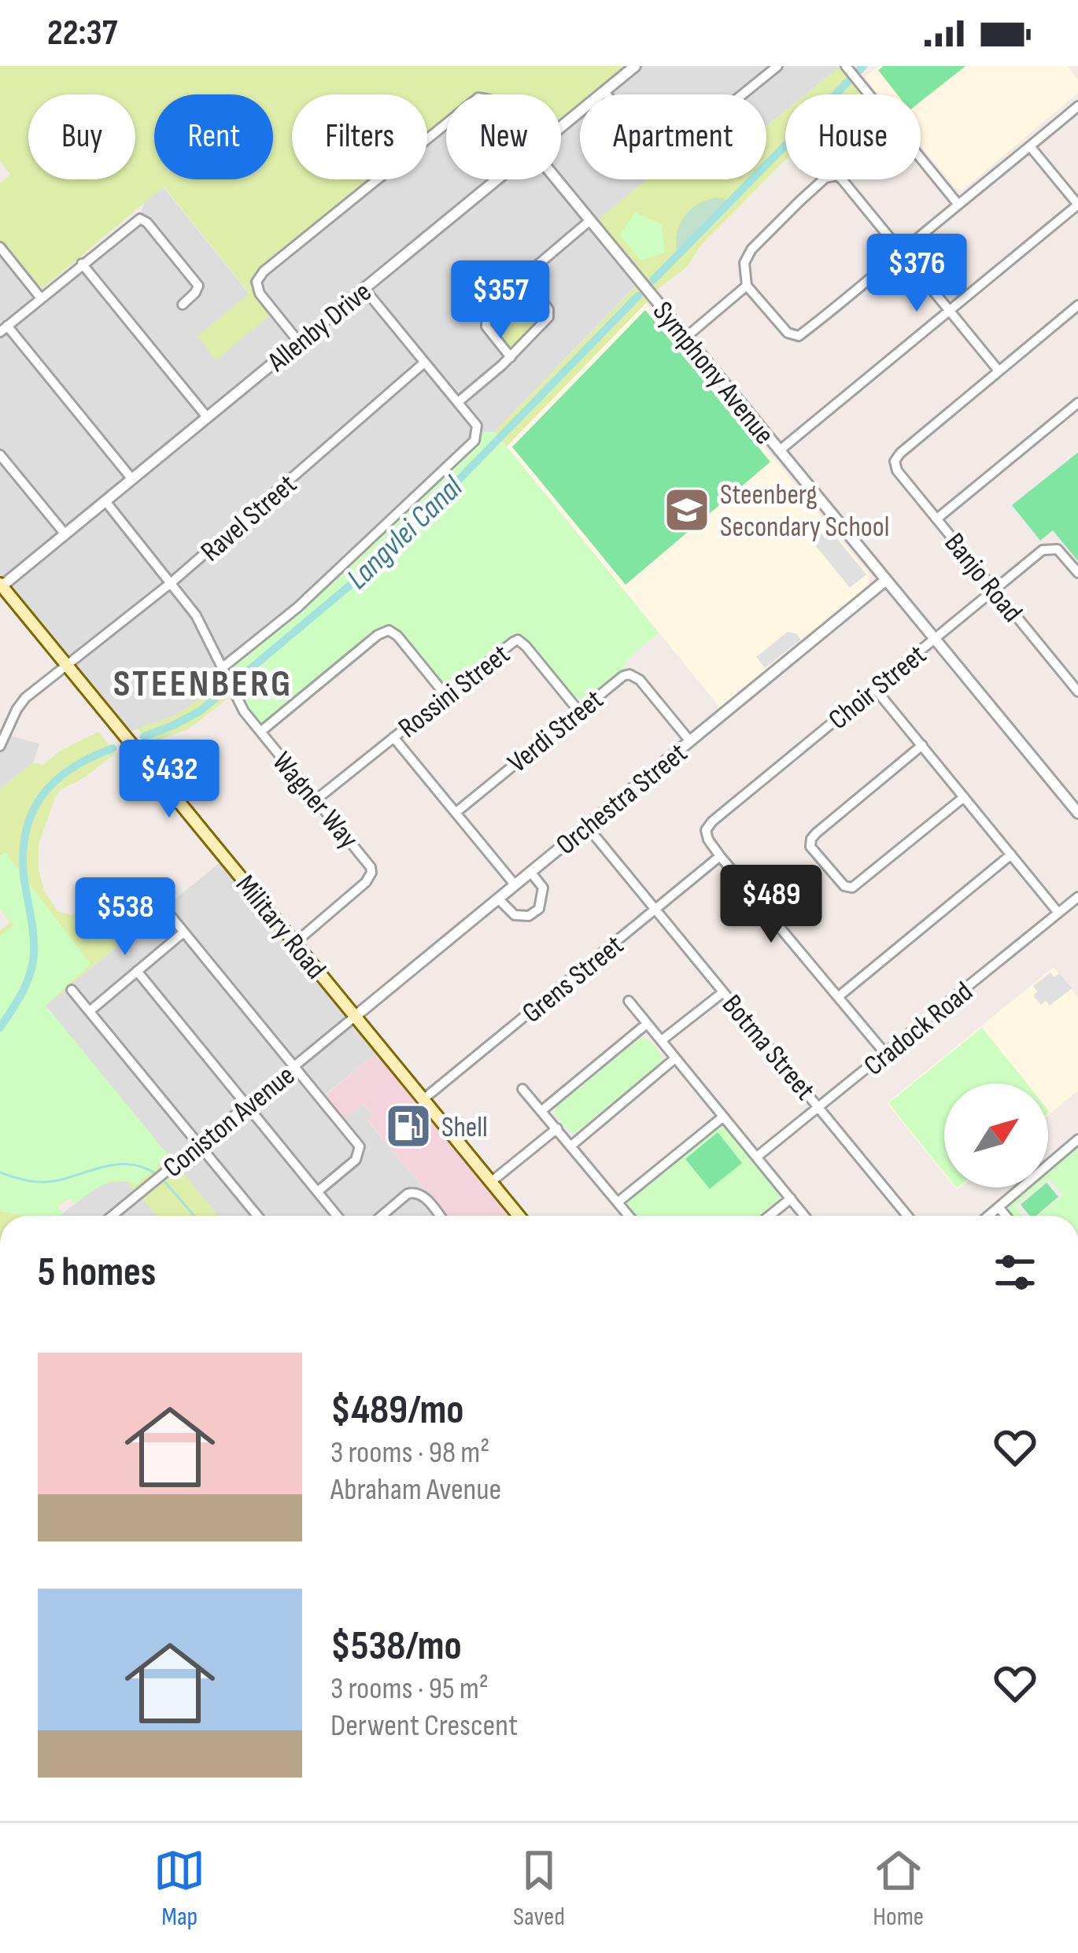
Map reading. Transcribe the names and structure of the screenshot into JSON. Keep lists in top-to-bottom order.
{
  "streets": {
    "main road": ["Military Road"],
    "street": [
      "Allenby Drive",
      "Symphony Avenue",
      "Ravel Street",
      "Banjo Road",
      "Choir Street",
      "Rossini Street",
      "Verdi Street",
      "Orchestra Street",
      "Wagner Way",
      "Grens Street",
      "Cradock Road",
      "Botma Street",
      "Coniston Avenue"
    ]
  },
  "crossings": [
    ["Allenby Drive", "Wagner Way"],
    ["Allenby Drive", "Military Road"],
    ["Symphony Avenue", "Choir Street"],
    ["Symphony Avenue", "Orchestra Street"],
    ["Ravel Street", "Wagner Way"],
    ["Ravel Street", "Military Road"],
    ["Banjo Road", "Choir Street"],
    ["Choir Street", "Grens Street"],
    ["Rossini Street", "Verdi Street"],
    ["Rossini Street", "Wagner Way"],
    ["Verdi Street", "Orchestra Street"],
    ["Orchestra Street", "Military Road"],
    ["Orchestra Street", "Botma Street"],
    ["Orchestra Street", "Coniston Avenue"],
    ["Wagner Way", "Military Road"],
    ["Military Road", "Grens Street"],
    ["Military Road", "Coniston Avenue"],
    ["Grens Street", "Botma Street"],
    ["Cradock Road", "Botma Street"]
  ],
  "districts": ["STEENBERG"],
  "water": ["Langvlei Canal"],
  "places": {
    "school or university": ["Steenberg Secondary School"],
    "fuel station": ["Shell"]
  },
  "north": "top right",
  "page": {
    "status": "22:37",
    "chip": [
      "Buy",
      "Rent",
      "Filters",
      "New",
      "Apartment",
      "House"
    ],
    "price": [
      "$376",
      "$357",
      "$432",
      "$489",
      "$538"
    ],
    "heading": "5 homes",
    "list": [
      {
        "name": "$489/mo",
        "note": "3 rooms · 98 m² · Abraham Avenue"
      },
      {
        "name": "$538/mo",
        "note": "3 rooms · 95 m² · Derwent Crescent"
      }
    ],
    "tabs": ["Map", "Saved", "Home"]
  }
}
